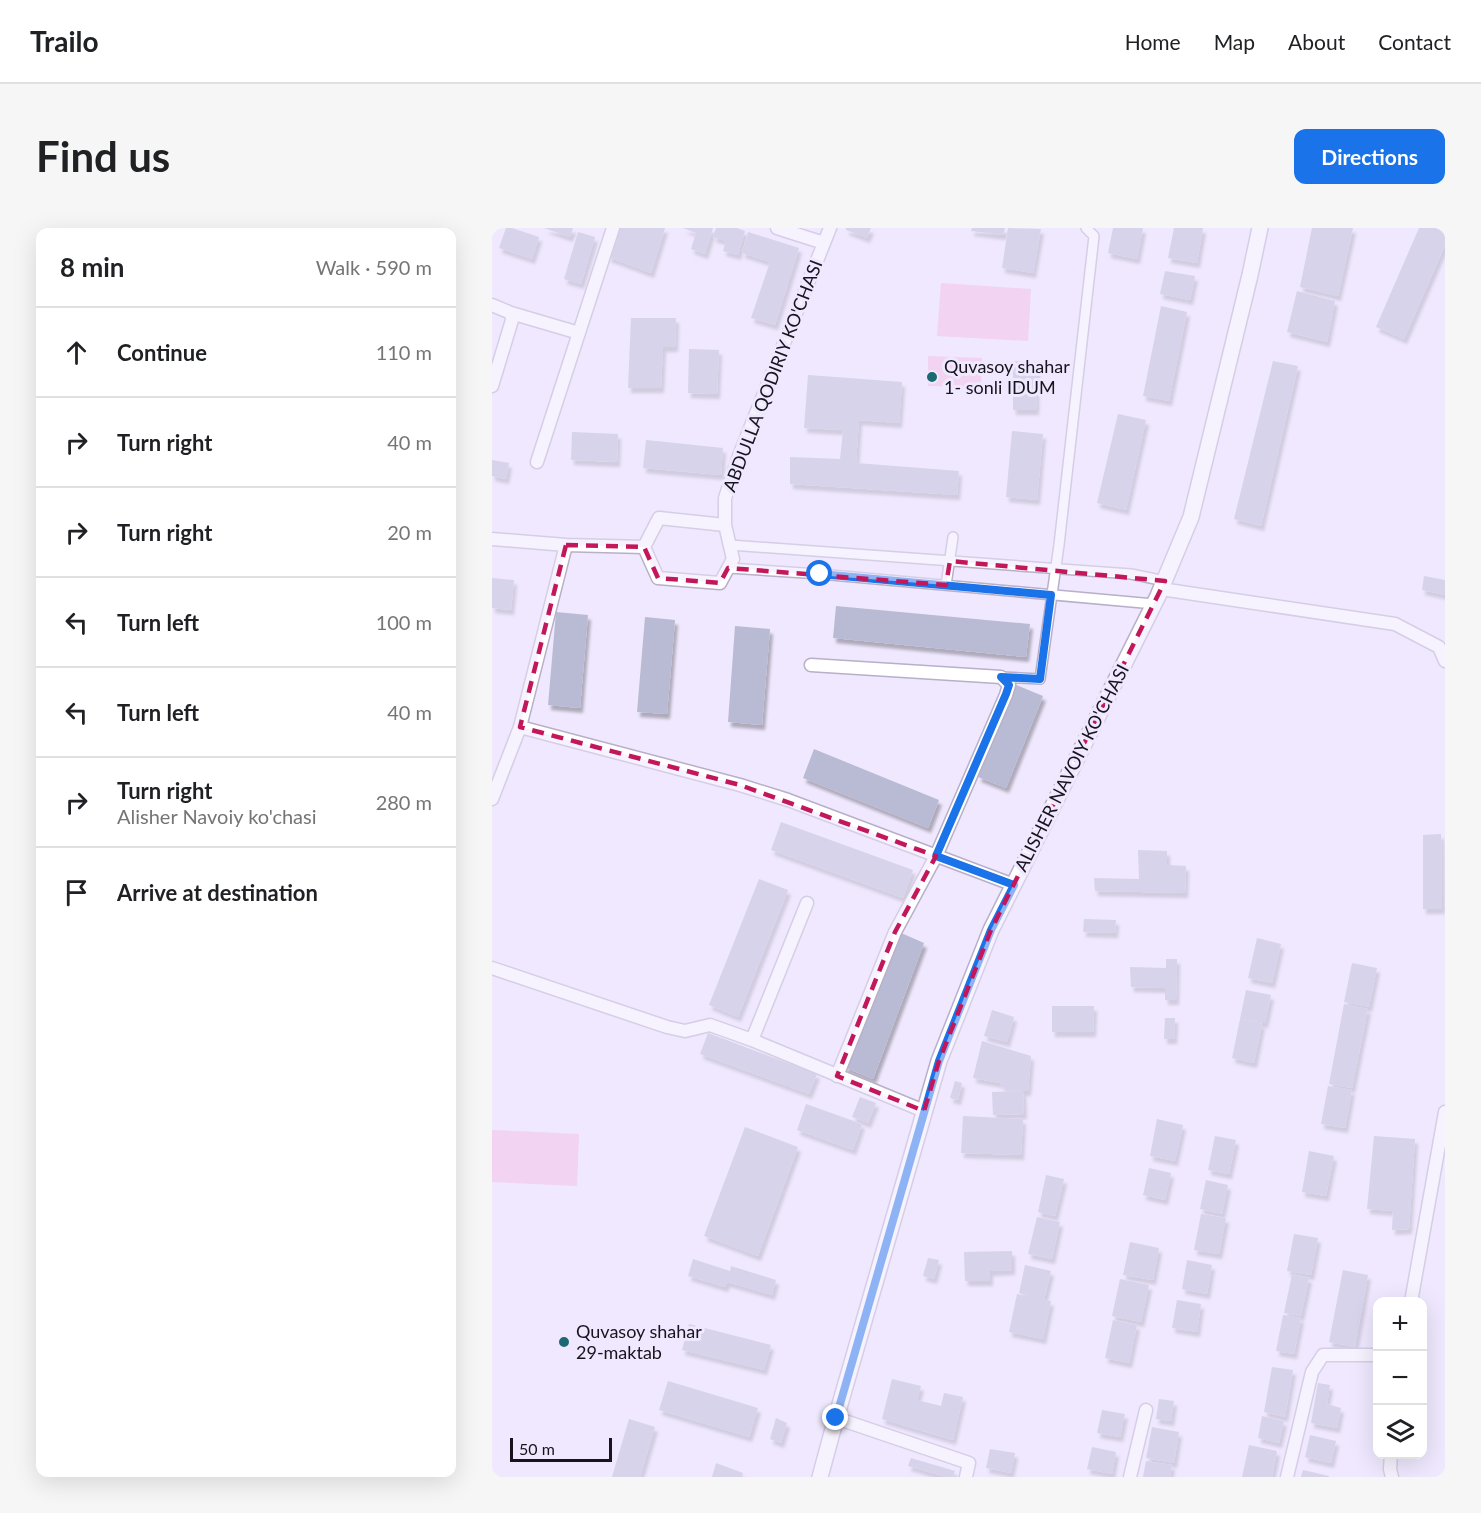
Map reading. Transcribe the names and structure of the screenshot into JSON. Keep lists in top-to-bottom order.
{
  "streets": {
    "street": ["ABDULLA QODIRIY KO'CHASI", "ALISHER NAVOIY KO'CHASI"]
  },
  "places": ["Quvasoy shahar 1- sonli IDUM", "Quvasoy shahar 29-maktab"],
  "scale_bar": "50 m",
  "page": {
    "header": "Trailo",
    "nav": [
      "Home",
      "Map",
      "About",
      "Contact"
    ],
    "buttons": "Directions",
    "title": "Find us",
    "heading": ["8 min", "Walk · 590 m"],
    "list": [
      ["Continue", "110 m"],
      ["Turn right", "40 m"],
      ["Turn right", "20 m"],
      ["Turn left", "100 m"],
      ["Turn left", "40 m"],
      ["Turn right", "Alisher Navoiy ko'chasi", "280 m"],
      "Arrive at destination"
    ],
    "map_buttons": ["+", "−"],
    "scale": "50 m"
  }
}
